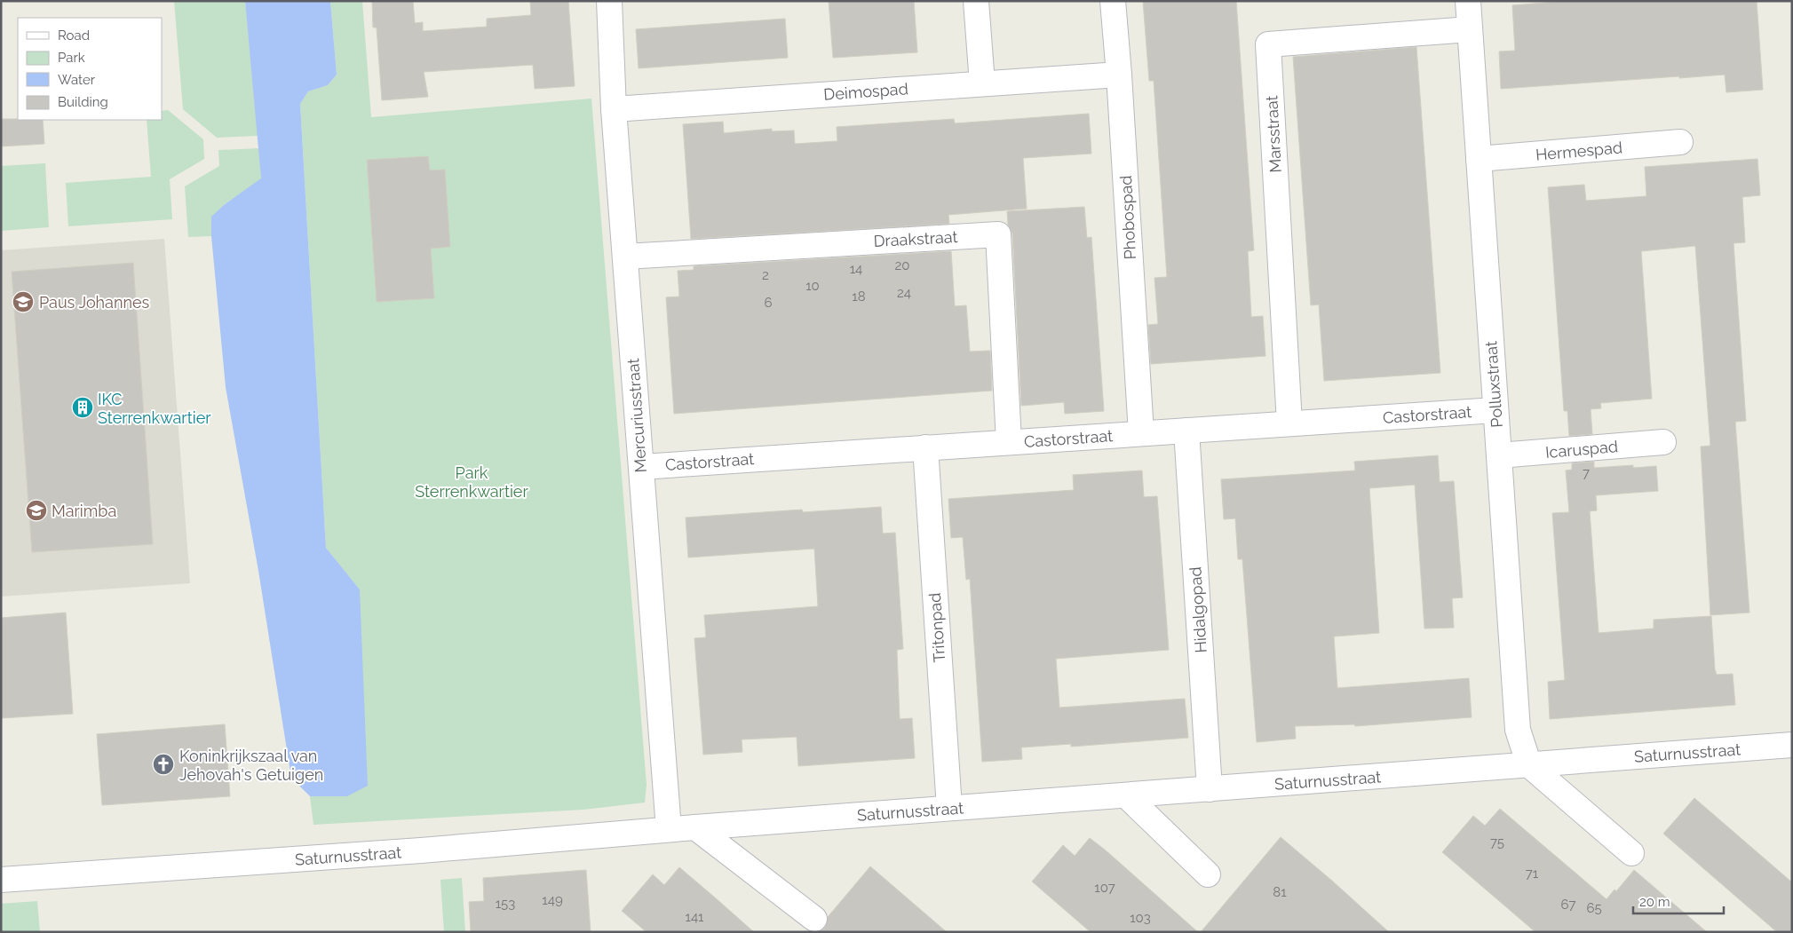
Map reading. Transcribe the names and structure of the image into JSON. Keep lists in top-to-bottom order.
{
  "streets": {
    "street": [
      "Deimospad",
      "Marsstraat",
      "Hermespad",
      "Phobospad",
      "Draakstraat",
      "Polluxstraat",
      "Castorstraat",
      "Mercuriusstraat",
      "Icaruspad",
      "Hidalgopad",
      "Tritonpad",
      "Saturnusstraat"
    ]
  },
  "crossings": [
    ["Deimospad", "Phobospad"],
    ["Deimospad", "Mercuriusstraat"],
    ["Marsstraat", "Polluxstraat"],
    ["Marsstraat", "Castorstraat"],
    ["Hermespad", "Polluxstraat"],
    ["Phobospad", "Castorstraat"],
    ["Draakstraat", "Castorstraat"],
    ["Draakstraat", "Mercuriusstraat"],
    ["Polluxstraat", "Castorstraat"],
    ["Polluxstraat", "Icaruspad"],
    ["Polluxstraat", "Saturnusstraat"],
    ["Castorstraat", "Mercuriusstraat"],
    ["Castorstraat", "Hidalgopad"],
    ["Castorstraat", "Tritonpad"],
    ["Mercuriusstraat", "Saturnusstraat"],
    ["Hidalgopad", "Saturnusstraat"],
    ["Tritonpad", "Saturnusstraat"]
  ],
  "parks": ["Park Sterrenkwartier"],
  "places": {
    "school or university": ["Paus Johannes", "Marimba"],
    "building": ["IKC Sterrenkwartier"],
    "church": ["Koninkrijkszaal van Jehovah's Getuigen"]
  },
  "house_numbers": [
    "20",
    "14",
    "2",
    "10",
    "24",
    "18",
    "6",
    "7",
    "75",
    "71",
    "107",
    "81",
    "149",
    "153",
    "67",
    "65",
    "141",
    "103"
  ],
  "legend": [
    "Road",
    "Park",
    "Water",
    "Building"
  ],
  "scale_bar": "20 m"
}
